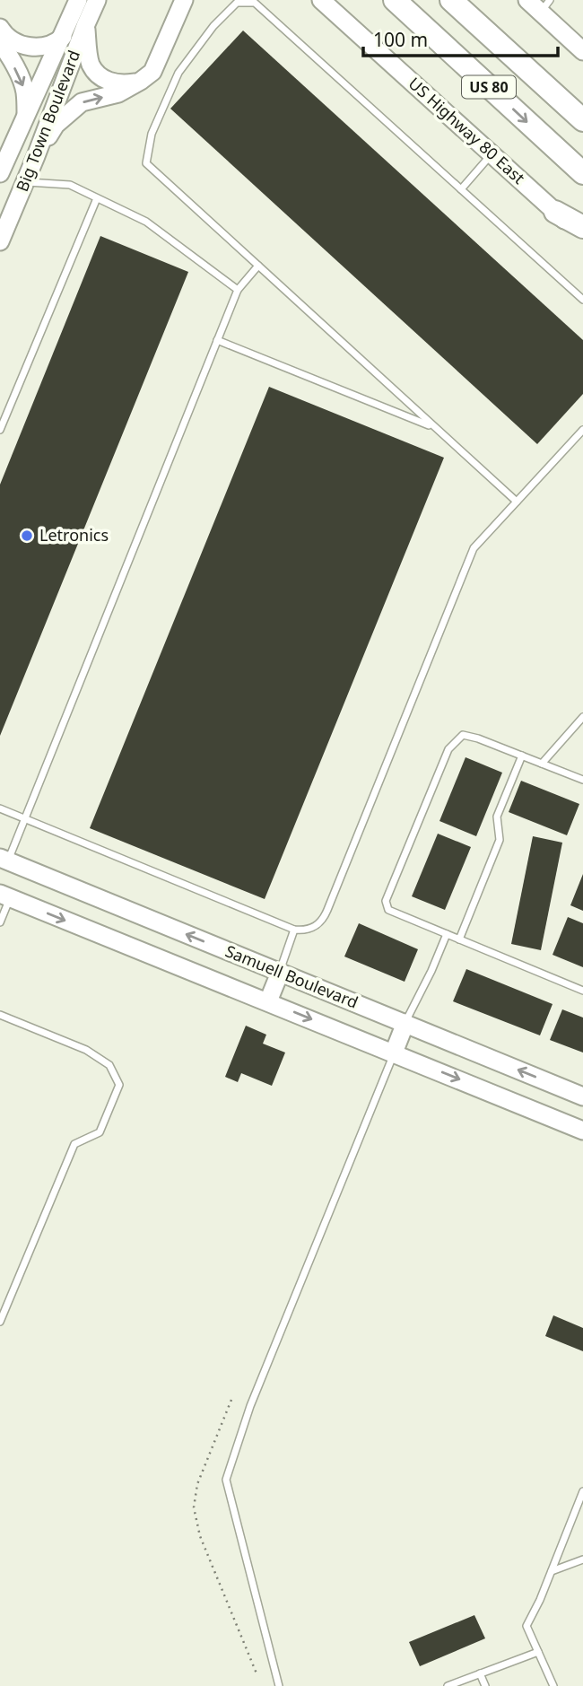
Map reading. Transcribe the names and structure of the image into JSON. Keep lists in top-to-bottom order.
{
  "streets": {
    "highway": ["US 80"],
    "main road": ["Big Town Boulevard", "US Highway 80 East", "Samuell Boulevard"]
  },
  "places": ["Letronics"],
  "scale_bar": "100 m"
}
